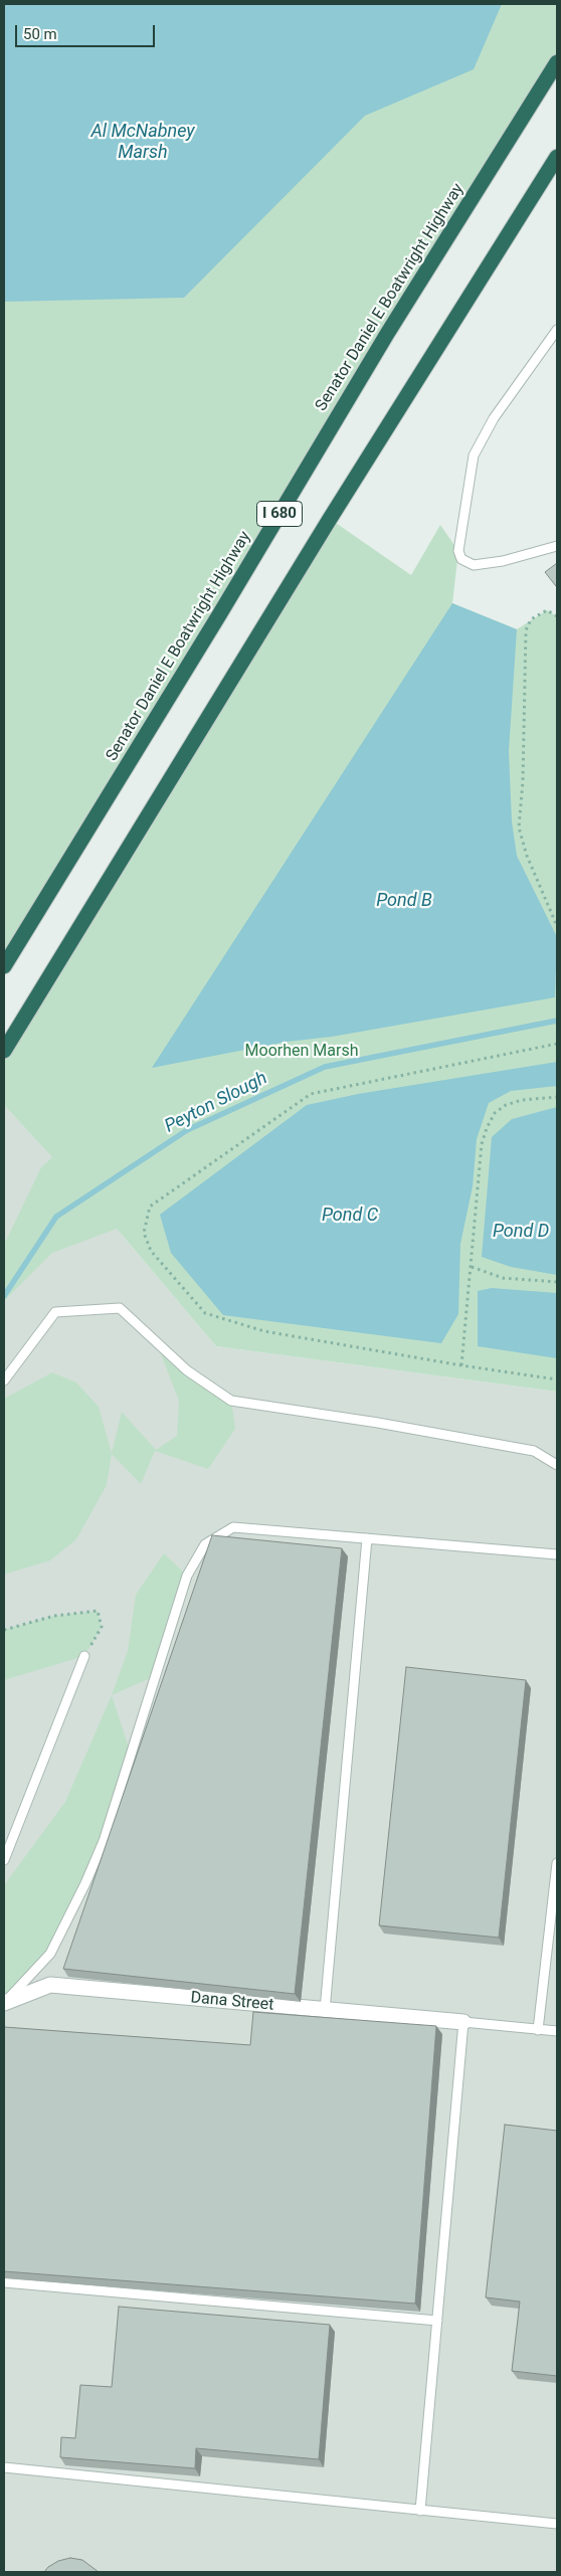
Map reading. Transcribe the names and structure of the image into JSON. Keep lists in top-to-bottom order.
{
  "streets": {
    "highway": ["Senator Daniel E Boatwright Highway", "I 680"],
    "street": ["Dana Street"]
  },
  "water": [
    "Al McNabney Marsh",
    "Pond B",
    "Peyton Slough",
    "Pond C",
    "Pond D"
  ],
  "parks": ["Moorhen Marsh"],
  "scale_bar": "50 m"
}
